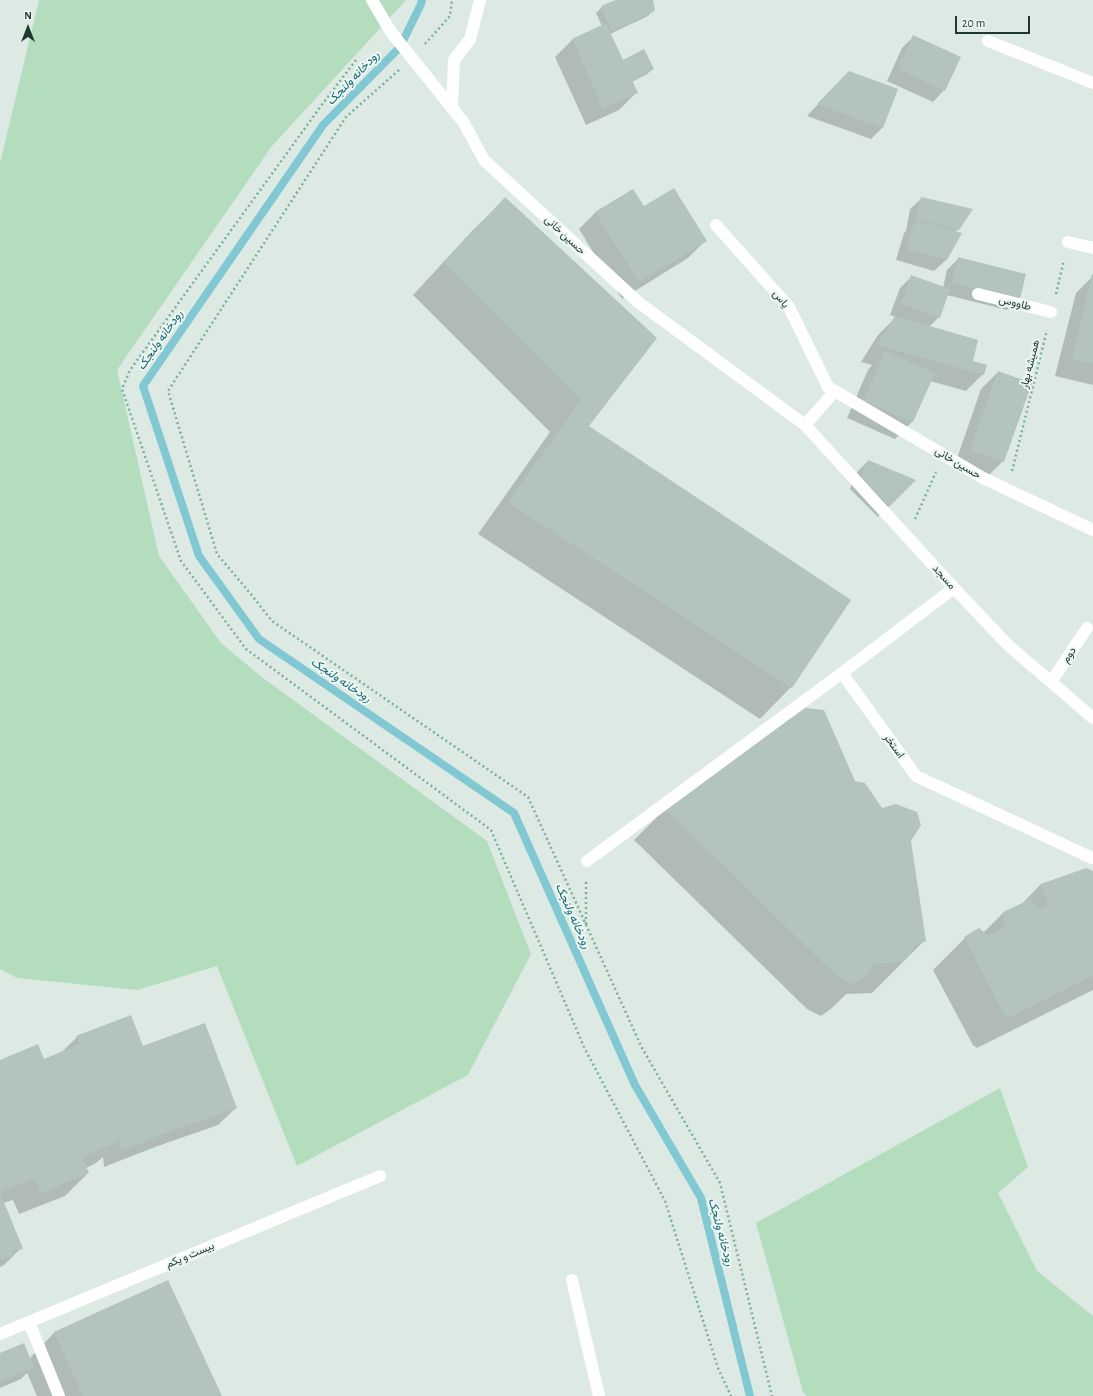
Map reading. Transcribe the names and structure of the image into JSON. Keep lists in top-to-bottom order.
{
  "streets": {
    "street": [
      "حسین خانی",
      "یاس",
      "طاووس",
      "مسجد",
      "دوم",
      "استخر",
      "بیست و یکم"
    ],
    "path": ["همیشه بهار"]
  },
  "crossings": [
    ["حسین خانی", "یاس"],
    ["حسین خانی", "همیشه بهار"],
    ["حسین خانی", "مسجد"],
    ["طاووس", "همیشه بهار"],
    ["مسجد", "دوم"]
  ],
  "water": ["رودخانه ولنجک"],
  "scale_bar": "20 m",
  "north": "top"
}
